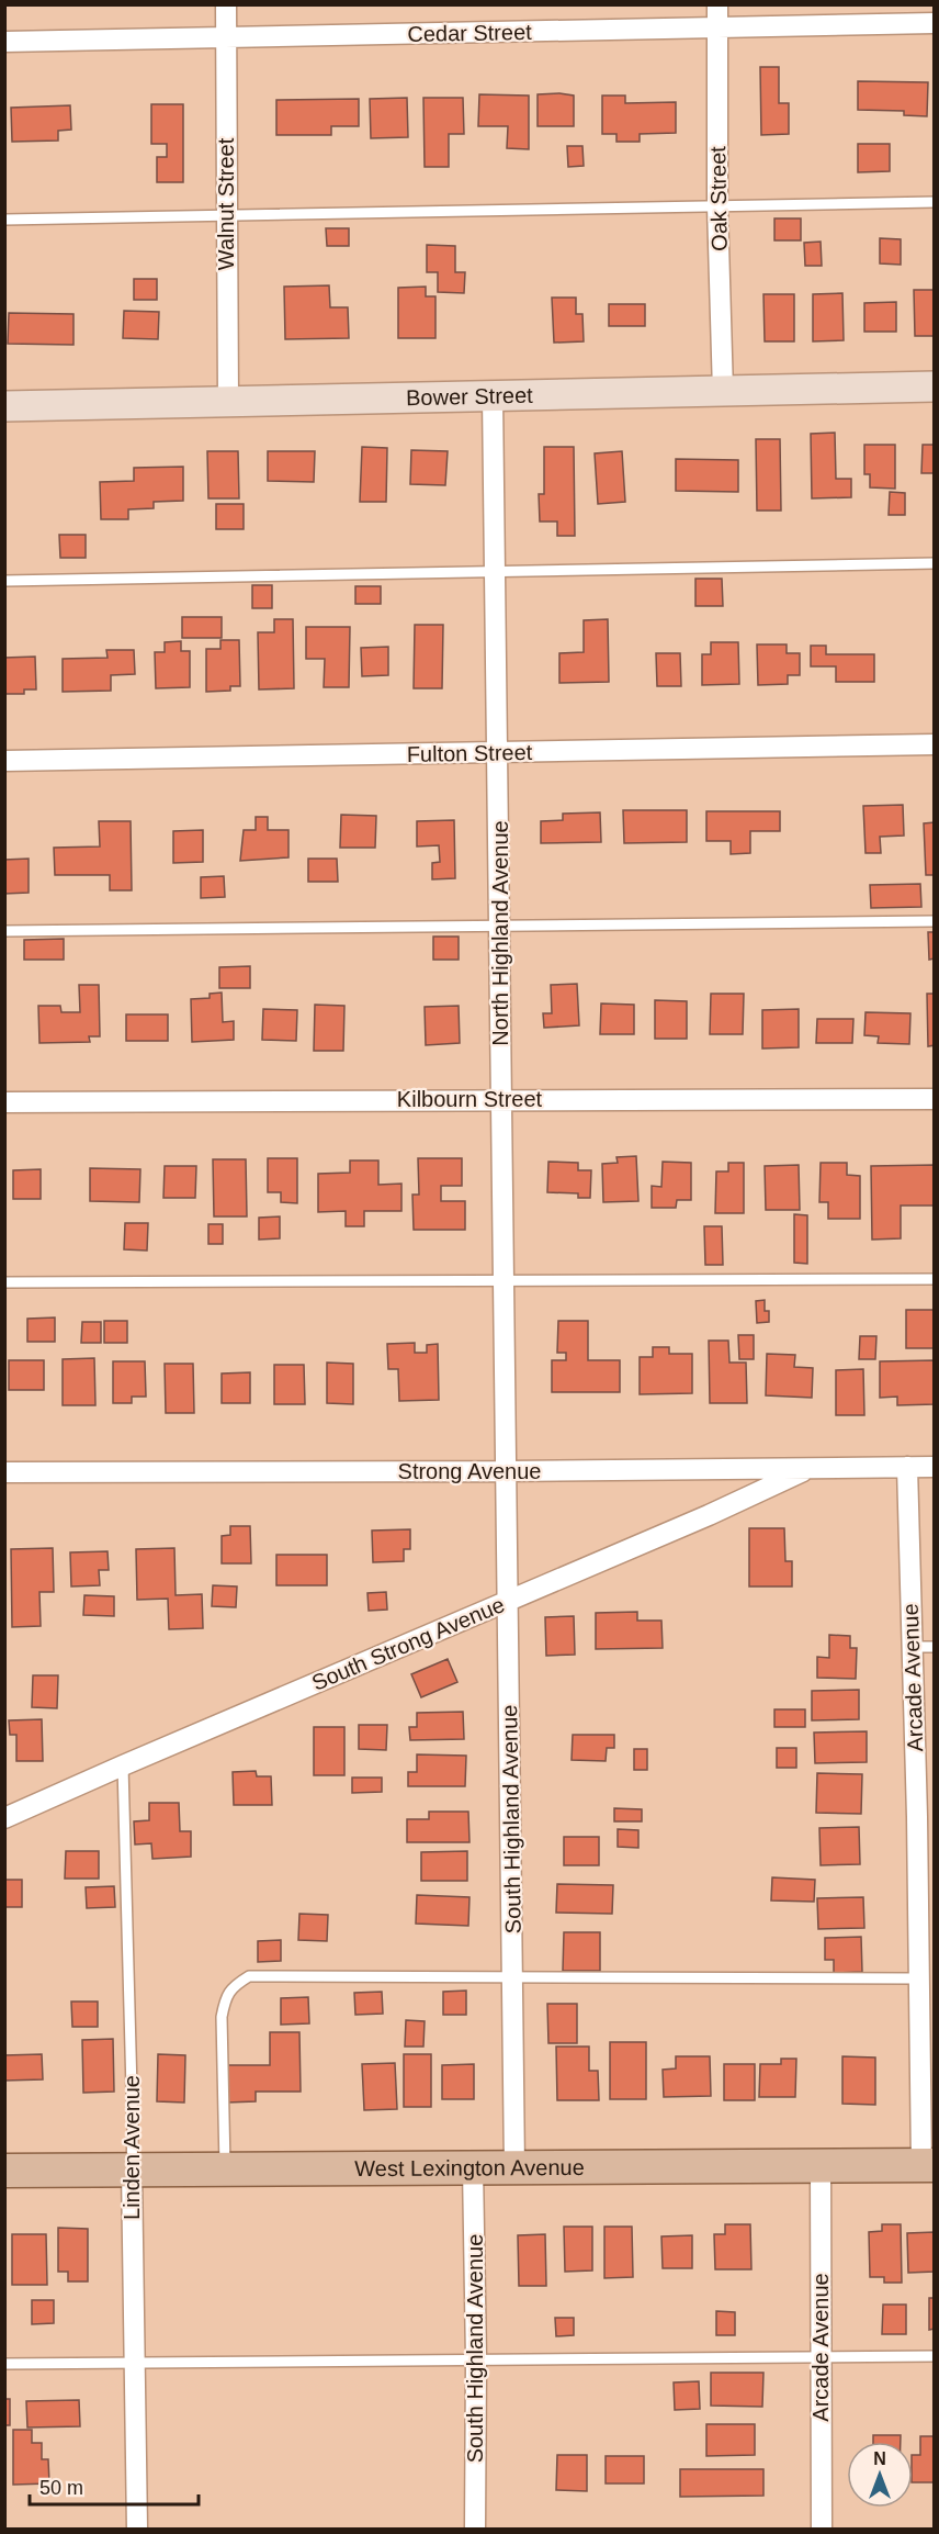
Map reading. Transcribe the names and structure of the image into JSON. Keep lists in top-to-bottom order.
{
  "streets": {
    "main road": ["West Lexington Avenue"],
    "street": [
      "Cedar Street",
      "Oak Street",
      "Walnut Street",
      "Bower Street",
      "Fulton Street",
      "North Highland Avenue",
      "Kilbourn Street",
      "Strong Avenue",
      "South Strong Avenue",
      "Arcade Avenue",
      "South Highland Avenue",
      "Linden Avenue"
    ]
  },
  "crossings": [
    ["Cedar Street", "Oak Street"],
    ["Cedar Street", "Walnut Street"],
    ["Oak Street", "Bower Street"],
    ["Walnut Street", "Bower Street"],
    ["Bower Street", "North Highland Avenue"],
    ["Fulton Street", "North Highland Avenue"],
    ["North Highland Avenue", "Kilbourn Street"],
    ["North Highland Avenue", "Strong Avenue"],
    ["North Highland Avenue", "South Highland Avenue"],
    ["Strong Avenue", "South Strong Avenue"],
    ["Strong Avenue", "Arcade Avenue"],
    ["Strong Avenue", "South Highland Avenue"],
    ["South Strong Avenue", "South Highland Avenue"],
    ["South Strong Avenue", "Linden Avenue"],
    ["Arcade Avenue", "West Lexington Avenue"],
    ["South Highland Avenue", "West Lexington Avenue"],
    ["Linden Avenue", "West Lexington Avenue"]
  ],
  "scale_bar": "50 m",
  "north": "top"
}
